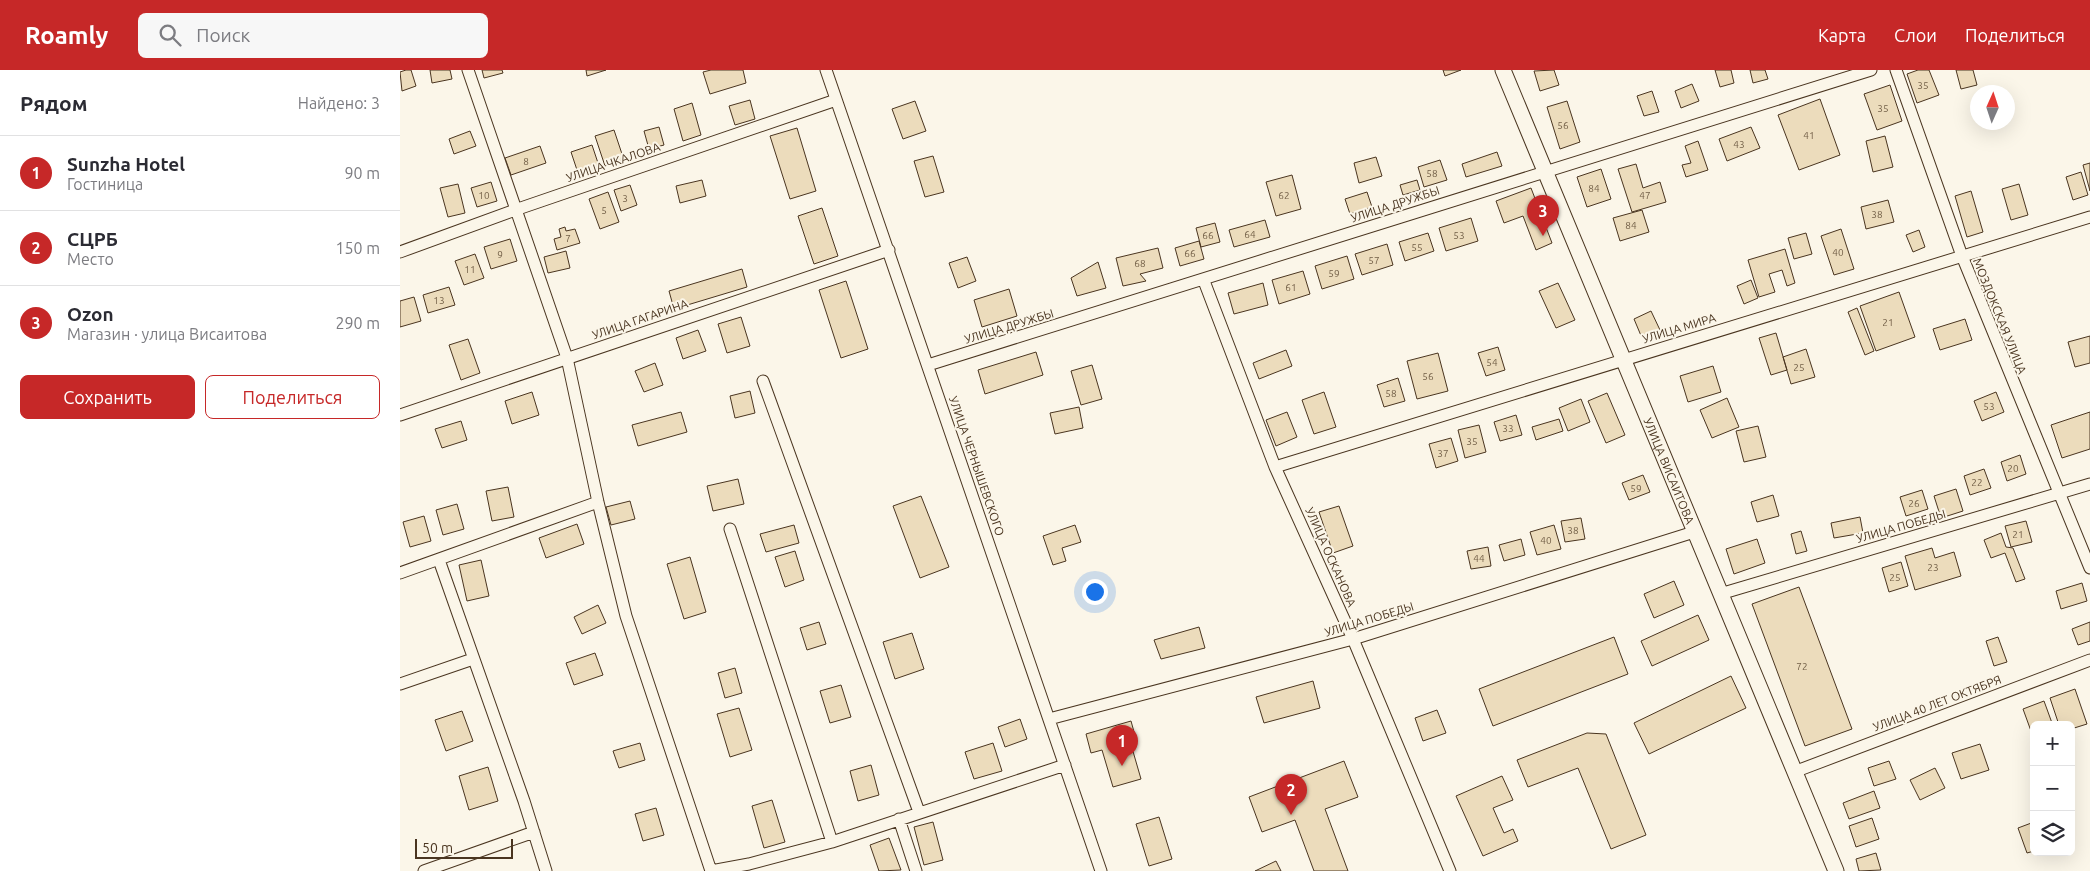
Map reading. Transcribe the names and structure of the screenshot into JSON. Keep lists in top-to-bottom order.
{
  "streets": {
    "street": [
      "УЛИЦА ЧКАЛОВА",
      "УЛИЦА ДРУЖБЫ",
      "МОЗДОКСКАЯ УЛИЦА",
      "УЛИЦА ГАГАРИНА",
      "УЛИЦА МИРА",
      "УЛИЦА ЧЕРНЫШЕВСКОГО",
      "УЛИЦА ВИСАИТОВА",
      "УЛИЦА ПОБЕДЫ",
      "УЛИЦА ОСКАНОВА",
      "УЛИЦА 40 ЛЕТ ОКТЯБРЯ"
    ]
  },
  "crossings": [
    ["УЛИЦА ЧКАЛОВА", "УЛИЦА ЧЕРНЫШЕВСКОГО"],
    ["УЛИЦА ДРУЖБЫ", "УЛИЦА ЧЕРНЫШЕВСКОГО"],
    ["УЛИЦА ДРУЖБЫ", "УЛИЦА ВИСАИТОВА"],
    ["УЛИЦА ДРУЖБЫ", "УЛИЦА ОСКАНОВА"],
    ["МОЗДОКСКАЯ УЛИЦА", "УЛИЦА МИРА"],
    ["МОЗДОКСКАЯ УЛИЦА", "УЛИЦА ПОБЕДЫ"],
    ["УЛИЦА ГАГАРИНА", "УЛИЦА ЧЕРНЫШЕВСКОГО"],
    ["УЛИЦА МИРА", "УЛИЦА ВИСАИТОВА"],
    ["УЛИЦА МИРА", "УЛИЦА ОСКАНОВА"],
    ["УЛИЦА ЧЕРНЫШЕВСКОГО", "УЛИЦА ПОБЕДЫ"],
    ["УЛИЦА ВИСАИТОВА", "УЛИЦА ПОБЕДЫ"],
    ["УЛИЦА ВИСАИТОВА", "УЛИЦА 40 ЛЕТ ОКТЯБРЯ"],
    ["УЛИЦА ПОБЕДЫ", "УЛИЦА ОСКАНОВА"]
  ],
  "house_numbers": [
    "35",
    "35",
    "56",
    "41",
    "43",
    "8",
    "58",
    "84",
    "10",
    "62",
    "47",
    "3",
    "5",
    "38",
    "84",
    "64",
    "66",
    "53",
    "7",
    "55",
    "40",
    "66",
    "9",
    "57",
    "68",
    "11",
    "59",
    "61",
    "13",
    "21",
    "54",
    "25",
    "56",
    "58",
    "53",
    "33",
    "35",
    "37",
    "20",
    "22",
    "59",
    "26",
    "38",
    "21",
    "40",
    "44",
    "23",
    "25",
    "72"
  ],
  "scale_bar": "50 m",
  "north": "top",
  "page": {
    "header": "Roamly",
    "search": "Поиск",
    "nav": ["Карта", "Слои", "Поделиться"],
    "heading": ["Рядом", "Найдено: 3"],
    "list": [
      {
        "mark": "1",
        "name": "Sunzha Hotel",
        "note": "Гостиница",
        "value": "90 m"
      },
      {
        "mark": "2",
        "name": "СЦРБ",
        "note": "Место",
        "value": "150 m"
      },
      {
        "mark": "3",
        "name": "Ozon",
        "note": "Магазин · улица Висаитова",
        "value": "290 m"
      }
    ],
    "pins": ["3", "1", "2"],
    "buttons": ["Сохранить", "Поделиться"],
    "map_buttons": ["+", "−"],
    "scale": "50 m"
  }
}
